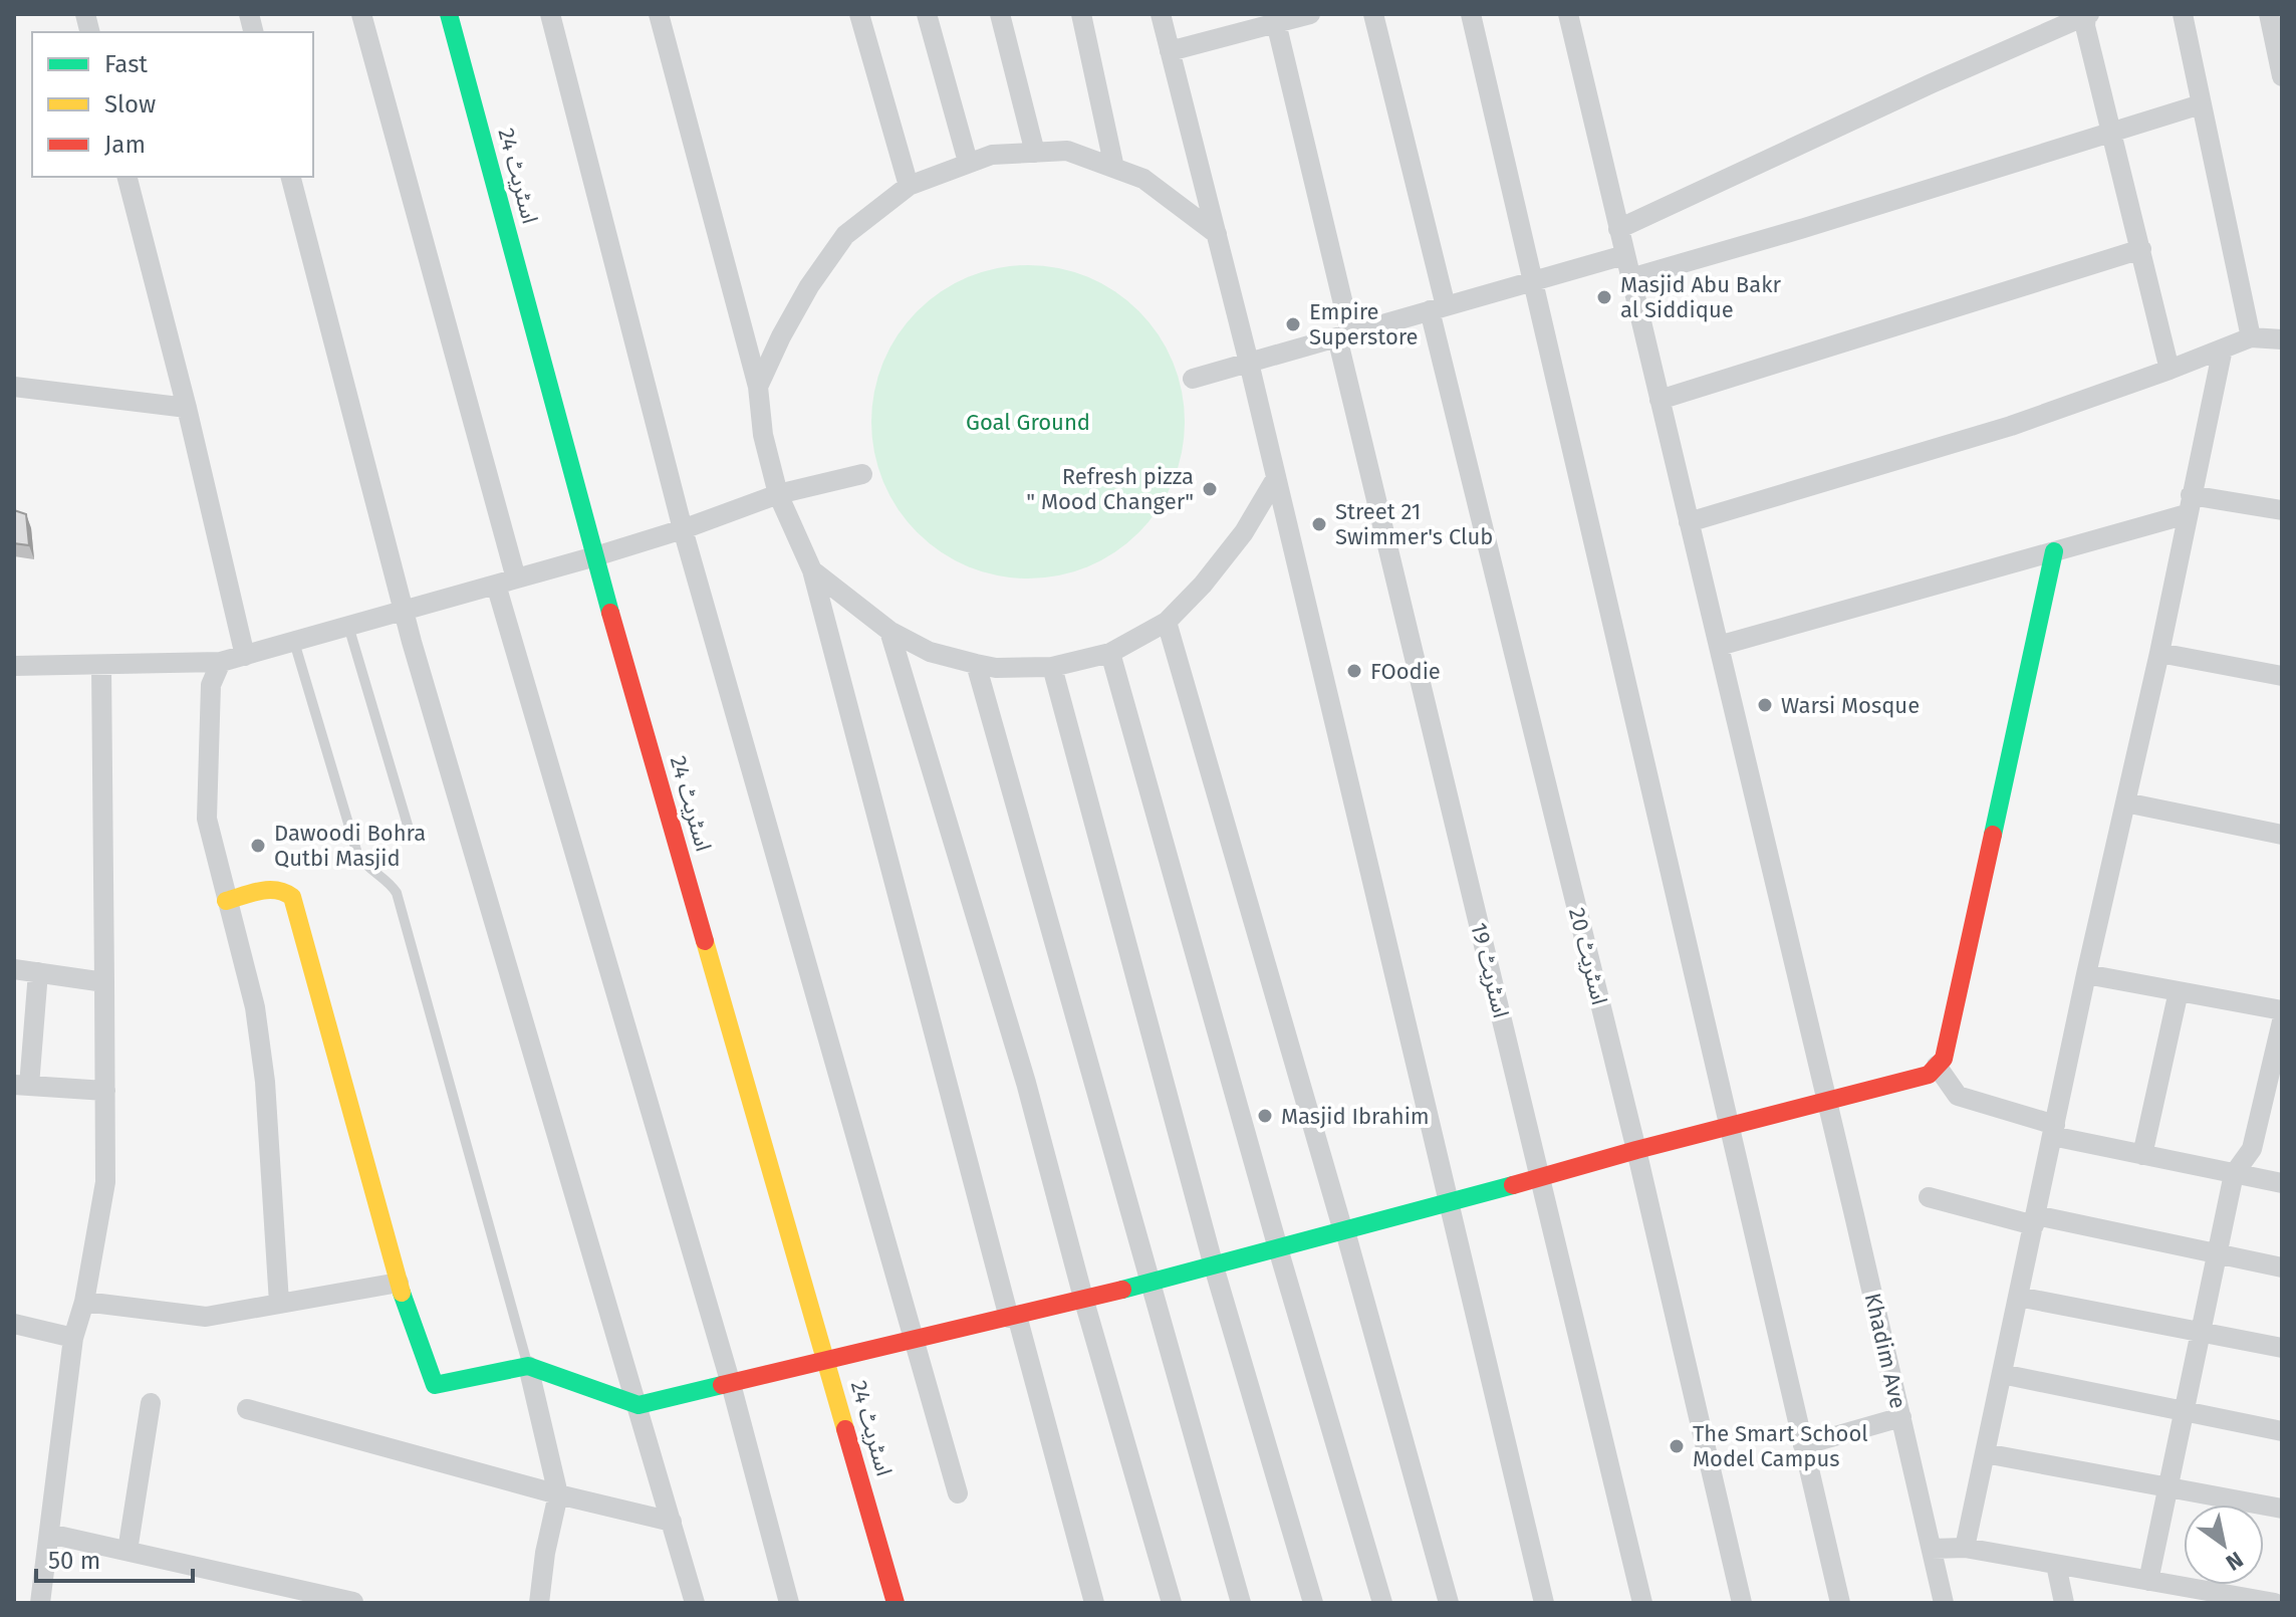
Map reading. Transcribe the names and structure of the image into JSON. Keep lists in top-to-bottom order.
{
  "streets": {
    "street": [
      "اسٹریٹ 24",
      "اسٹریٹ 20",
      "اسٹریٹ 19",
      "Khadim Ave"
    ]
  },
  "parks": ["Goal Ground"],
  "places": [
    "Masjid Abu Bakr al Siddique",
    "Empire Superstore",
    "Refresh pizza \" Mood Changer\"",
    "Street 21 Swimmer's Club",
    "FOodie",
    "Warsi Mosque",
    "Dawoodi Bohra Qutbi Masjid",
    "Masjid Ibrahim",
    "The Smart School Model Campus"
  ],
  "legend": ["Fast", "Slow", "Jam"],
  "scale_bar": "50 m",
  "north": "bottom right"
}
